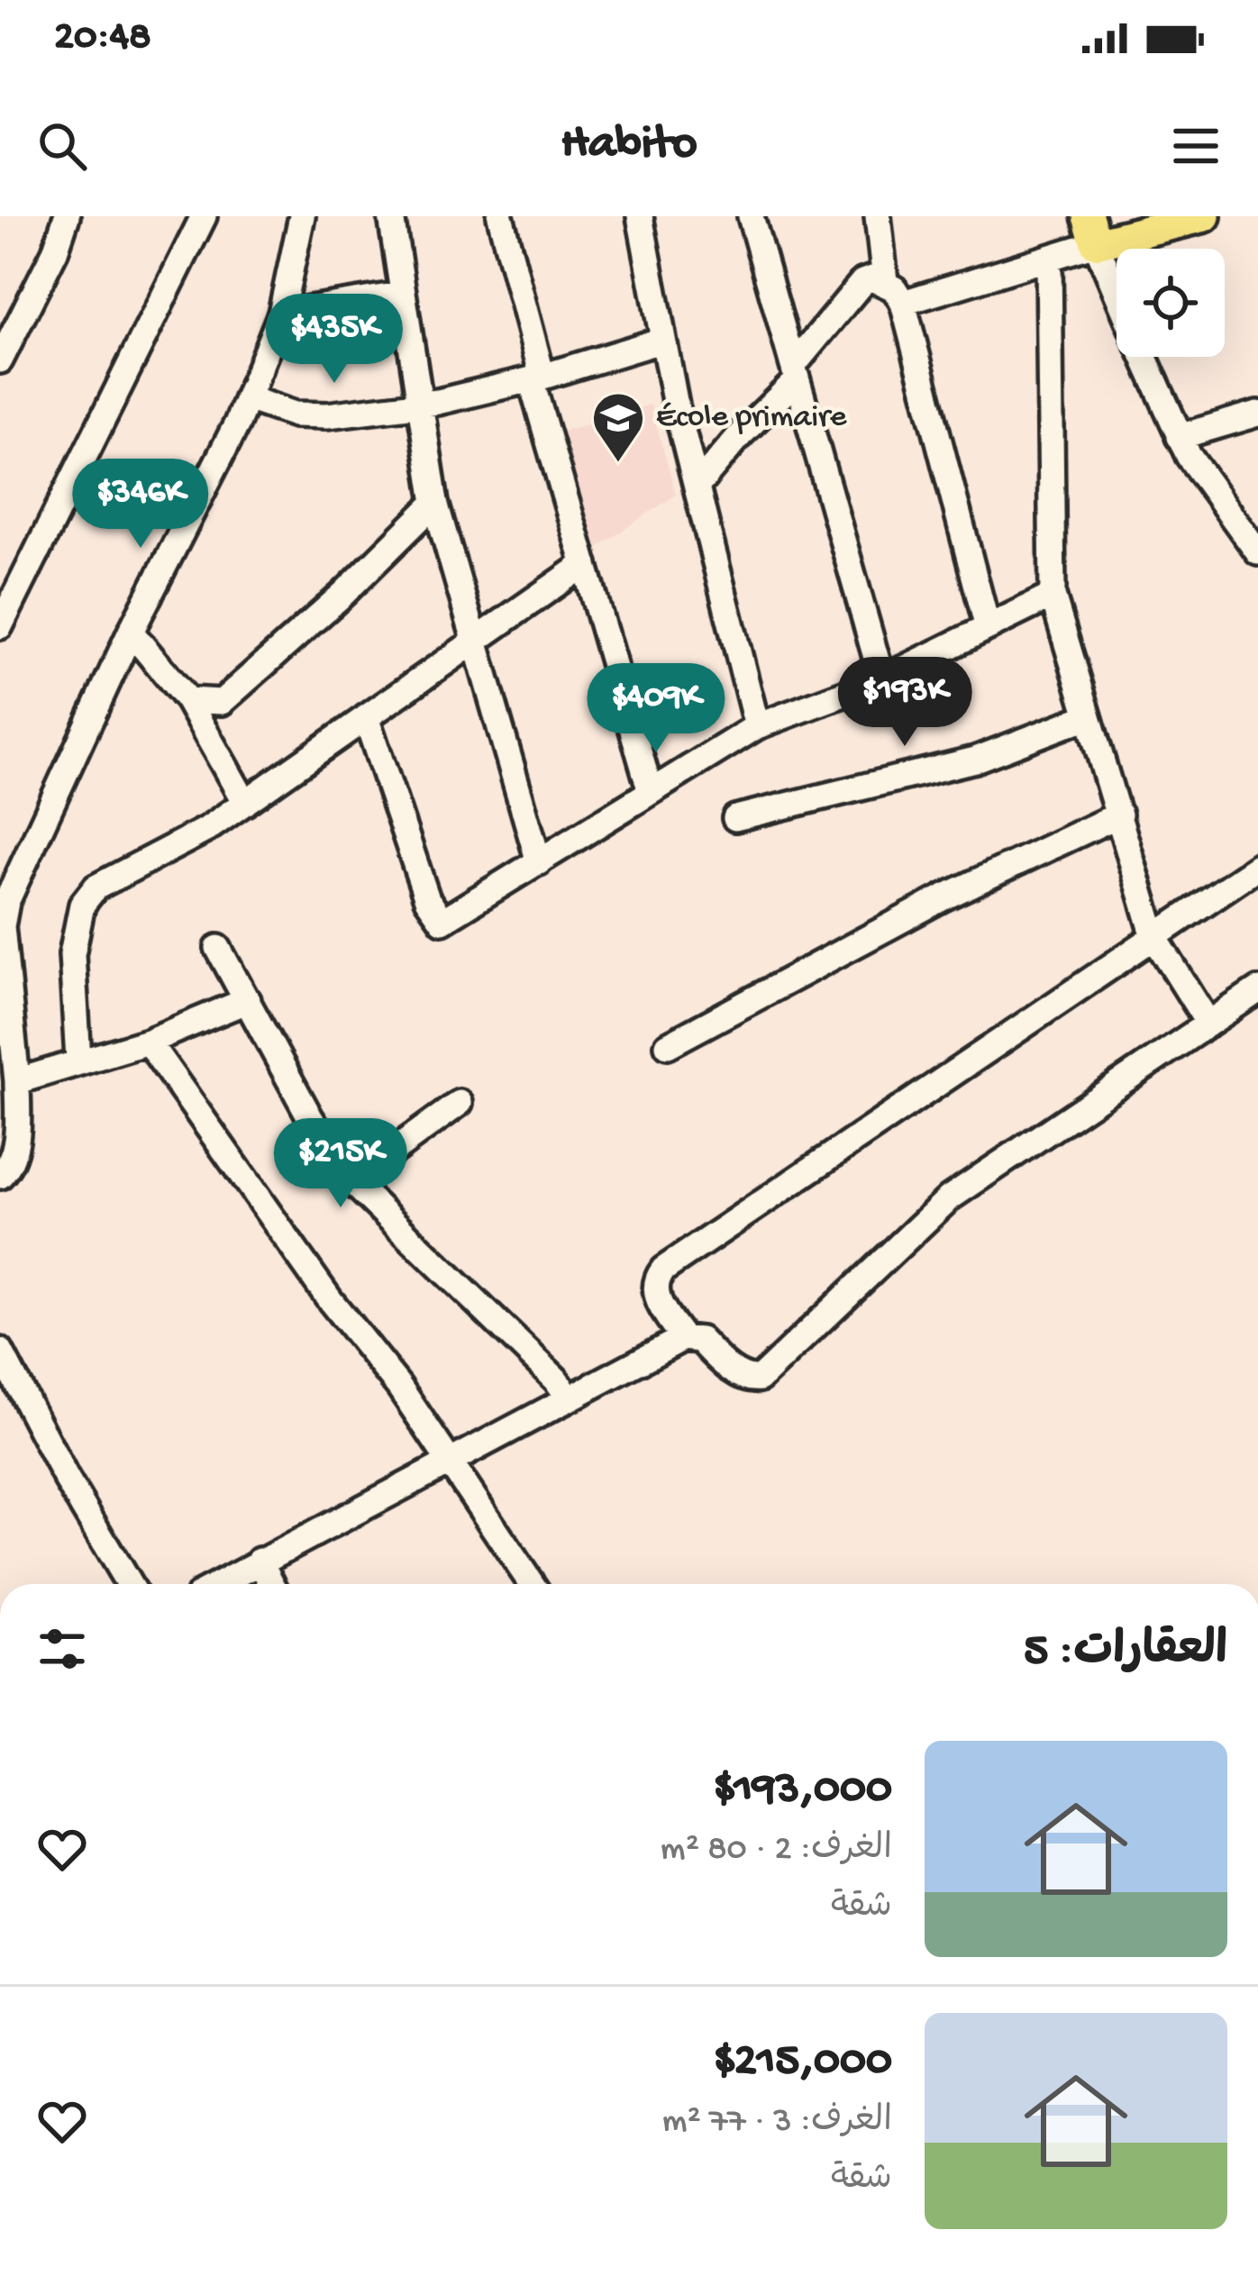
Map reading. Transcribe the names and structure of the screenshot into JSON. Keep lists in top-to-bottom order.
{
  "places": {
    "school or university": ["École primaire"]
  },
  "page": {
    "status": "20:48",
    "header": "Habito",
    "price": [
      "$435K",
      "$346K",
      "$193K",
      "$409K",
      "$215K"
    ],
    "heading": "العقارات: 5",
    "list": [
      {
        "name": "$193,000",
        "note": "الغرف: 2 · 80 m² · شقة"
      },
      {
        "name": "$215,000",
        "note": "الغرف: 3 · 77 m² · شقة"
      }
    ]
  }
}
